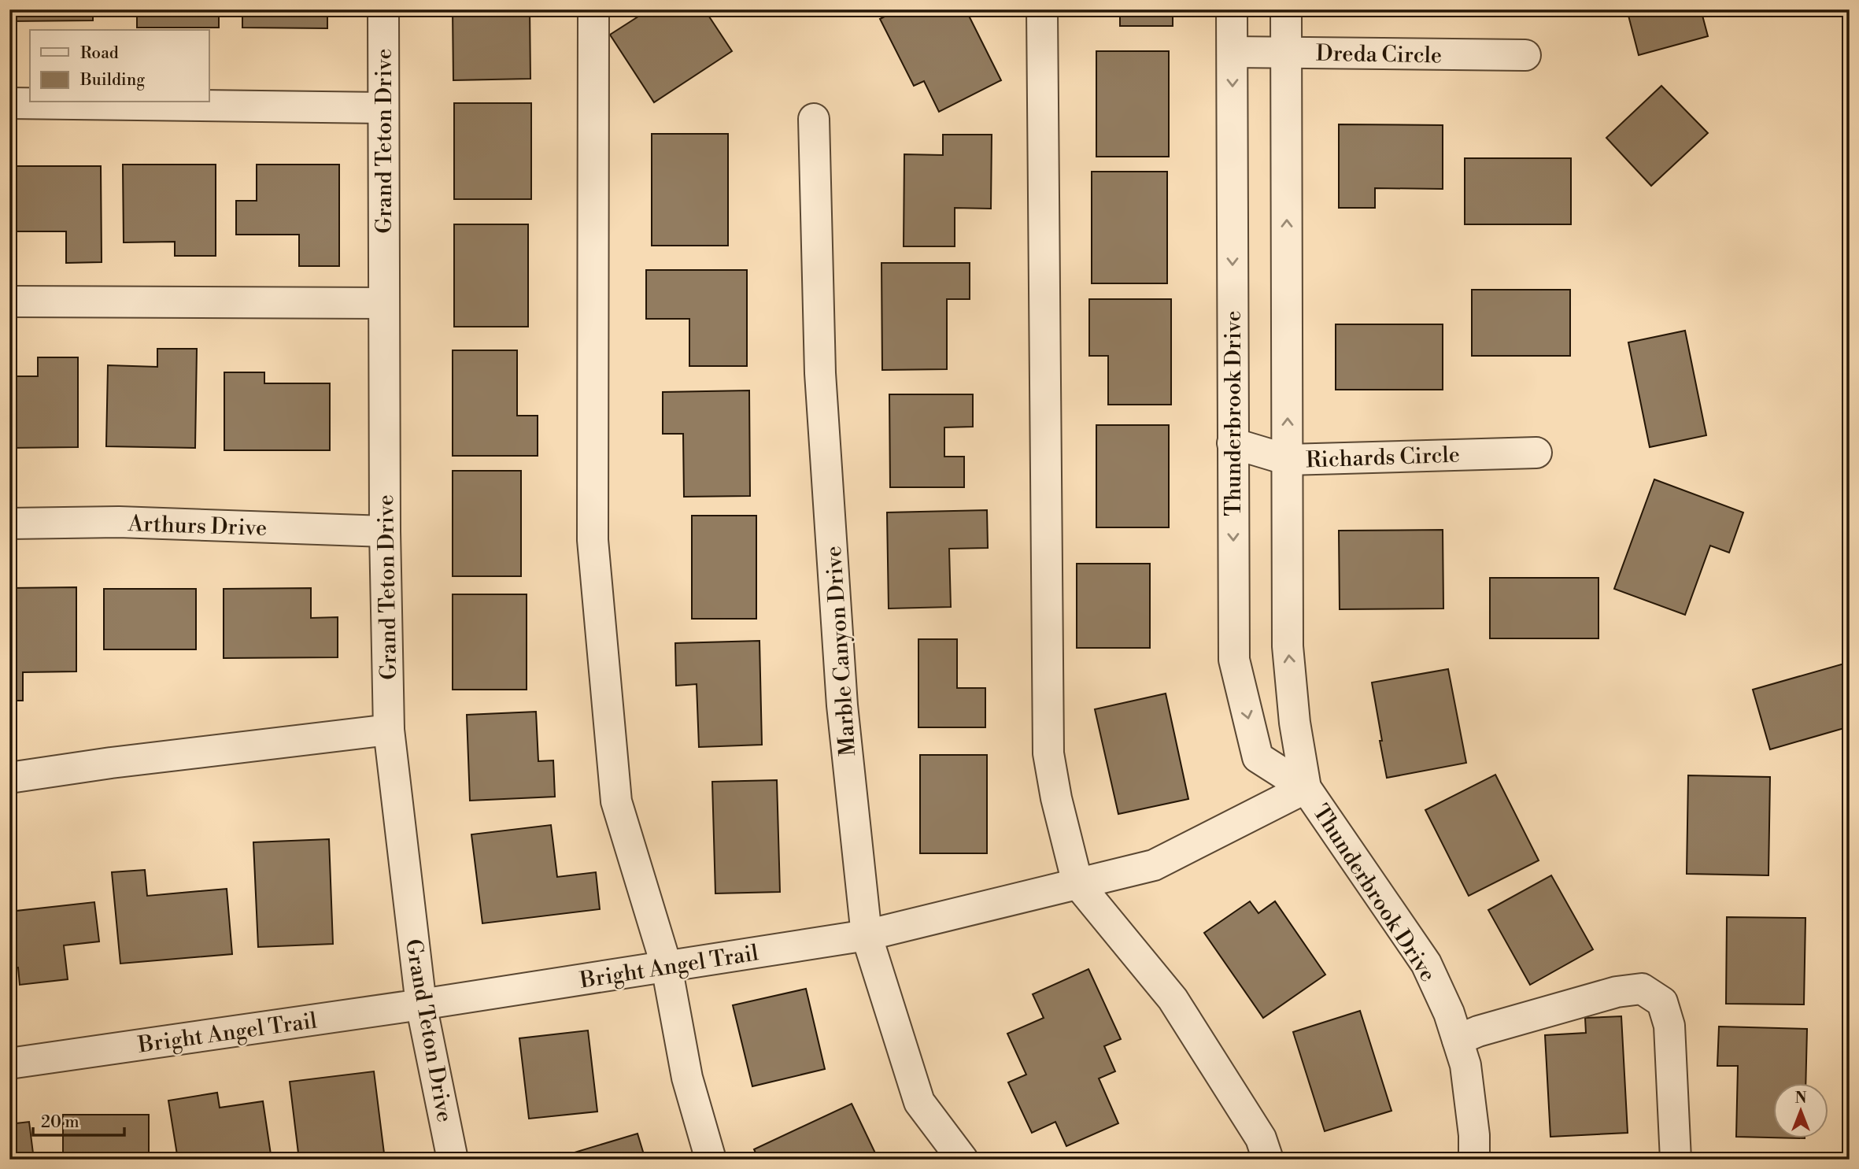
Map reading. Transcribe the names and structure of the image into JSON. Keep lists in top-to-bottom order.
{
  "streets": {
    "street": [
      "Dreda Circle",
      "Grand Teton Drive",
      "Thunderbrook Drive",
      "Richards Circle",
      "Arthurs Drive",
      "Marble Canyon Drive",
      "Bright Angel Trail"
    ]
  },
  "crossings": [
    ["Dreda Circle", "Thunderbrook Drive"],
    ["Grand Teton Drive", "Arthurs Drive"],
    ["Grand Teton Drive", "Bright Angel Trail"],
    ["Thunderbrook Drive", "Richards Circle"],
    ["Thunderbrook Drive", "Bright Angel Trail"],
    ["Marble Canyon Drive", "Bright Angel Trail"]
  ],
  "legend": ["Road", "Building"],
  "scale_bar": "20 m",
  "north": "top"
}
